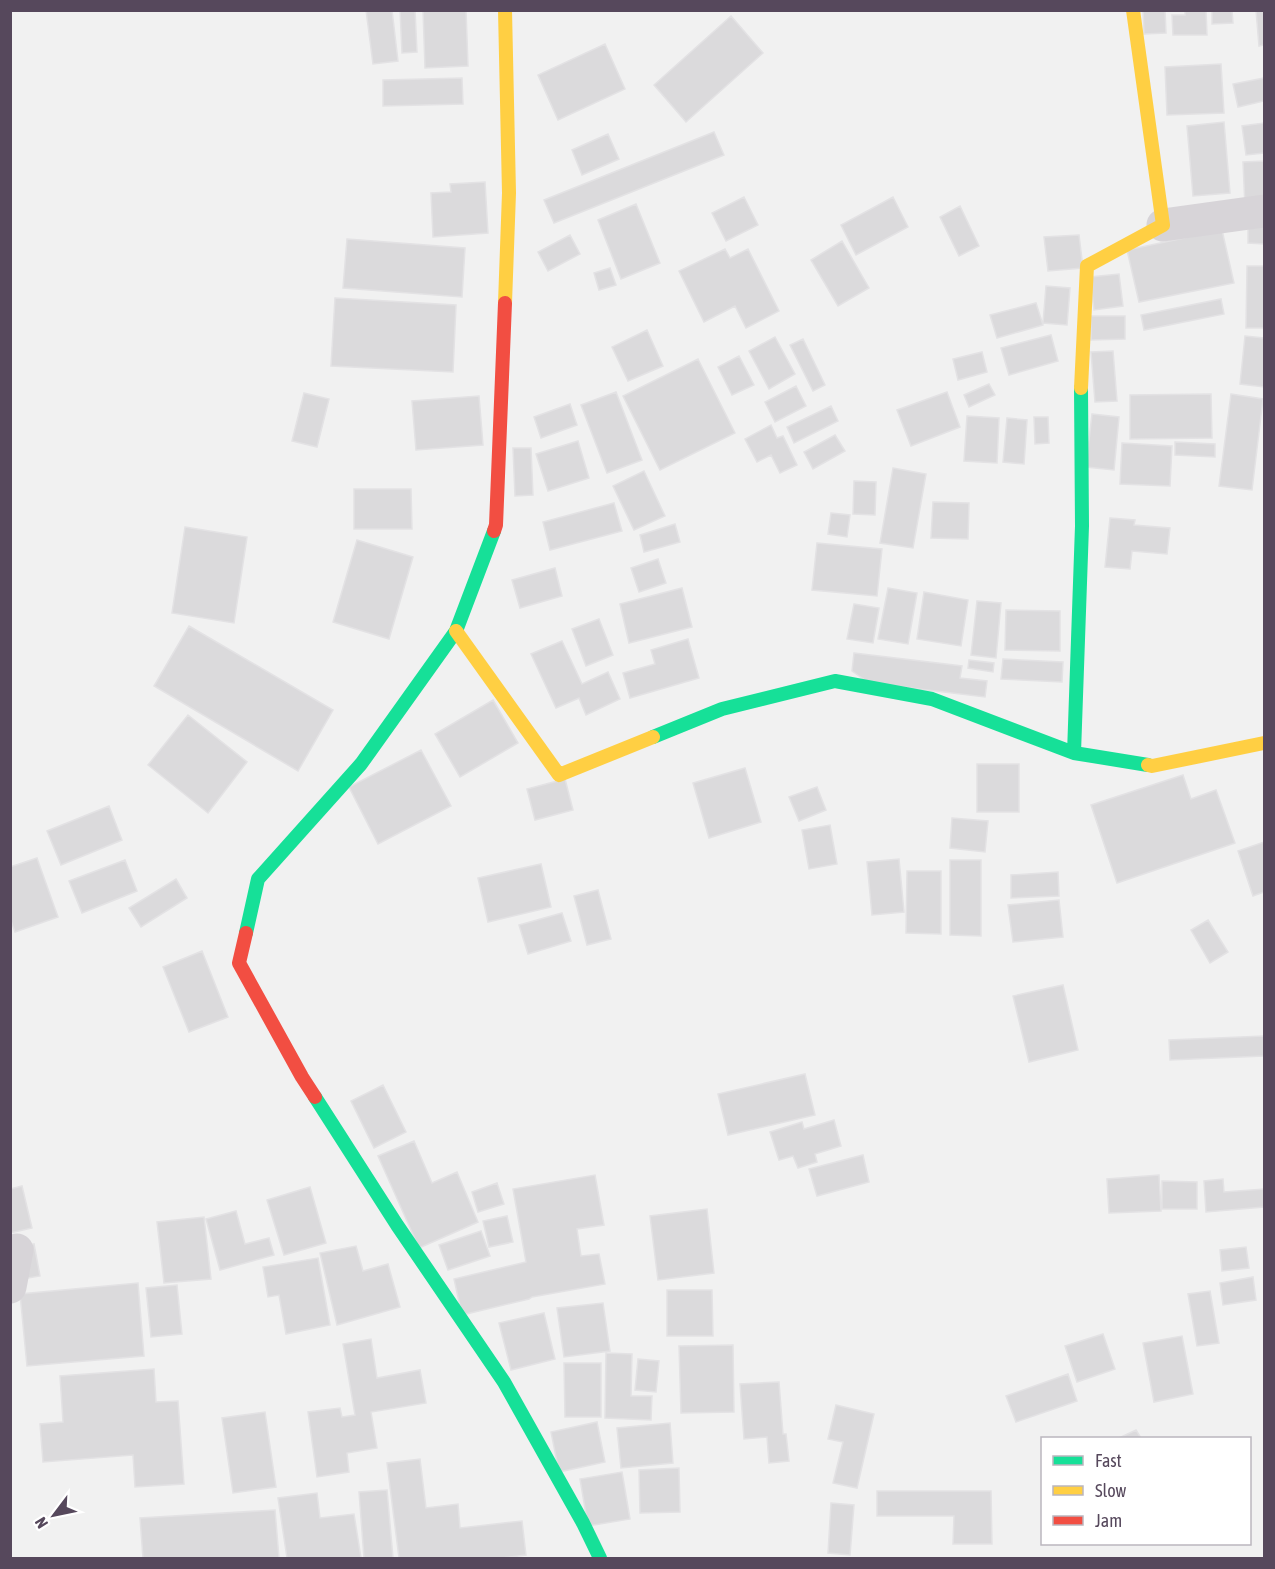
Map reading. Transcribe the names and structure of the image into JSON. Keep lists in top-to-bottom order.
{
  "legend": ["Fast", "Slow", "Jam"],
  "north": "bottom left"
}
